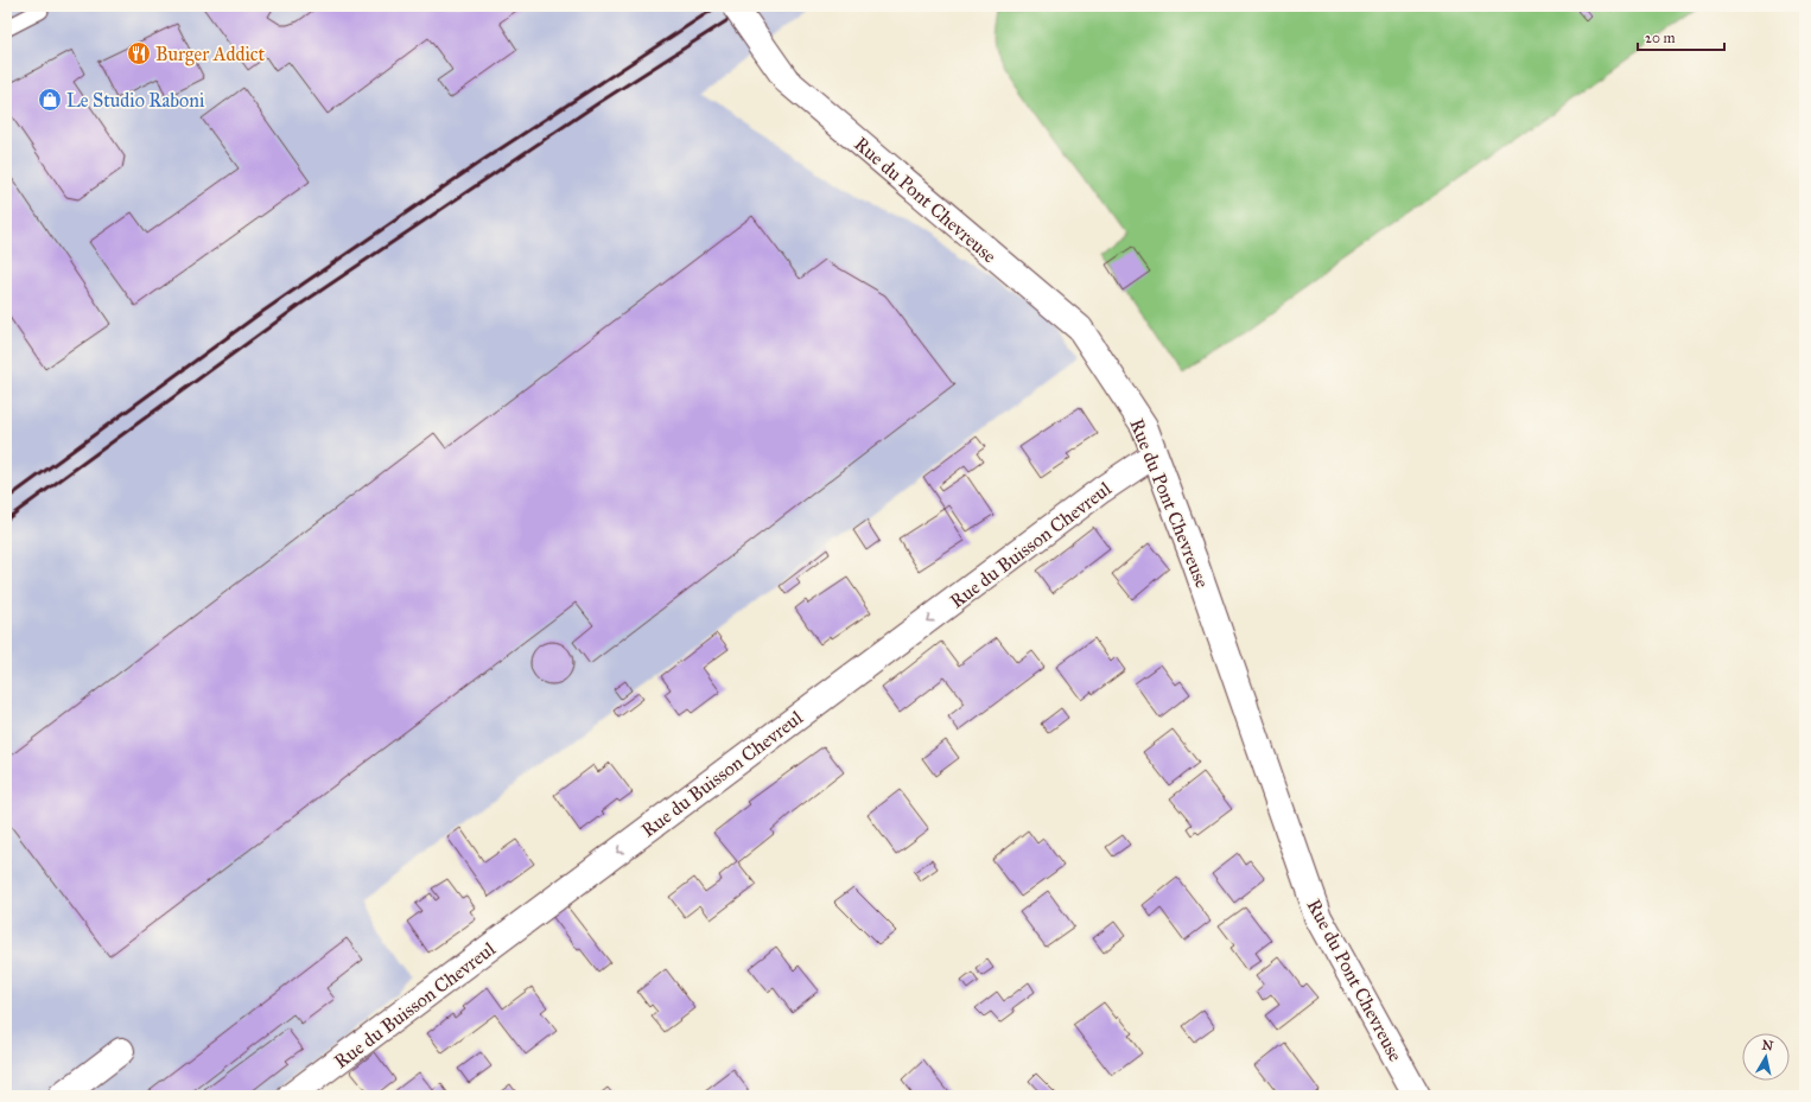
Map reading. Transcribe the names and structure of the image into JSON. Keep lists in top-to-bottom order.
{
  "streets": {
    "street": ["Rue du Pont Chevreuse", "Rue du Buisson Chevreul"]
  },
  "crossings": [
    ["Rue du Pont Chevreuse", "Rue du Buisson Chevreul"]
  ],
  "one_way": ["Rue du Buisson Chevreul"],
  "places": {
    "restaurant": ["Burger Addict"],
    "shop": ["Le Studio Raboni"]
  },
  "scale_bar": "20 m",
  "north": "top"
}
